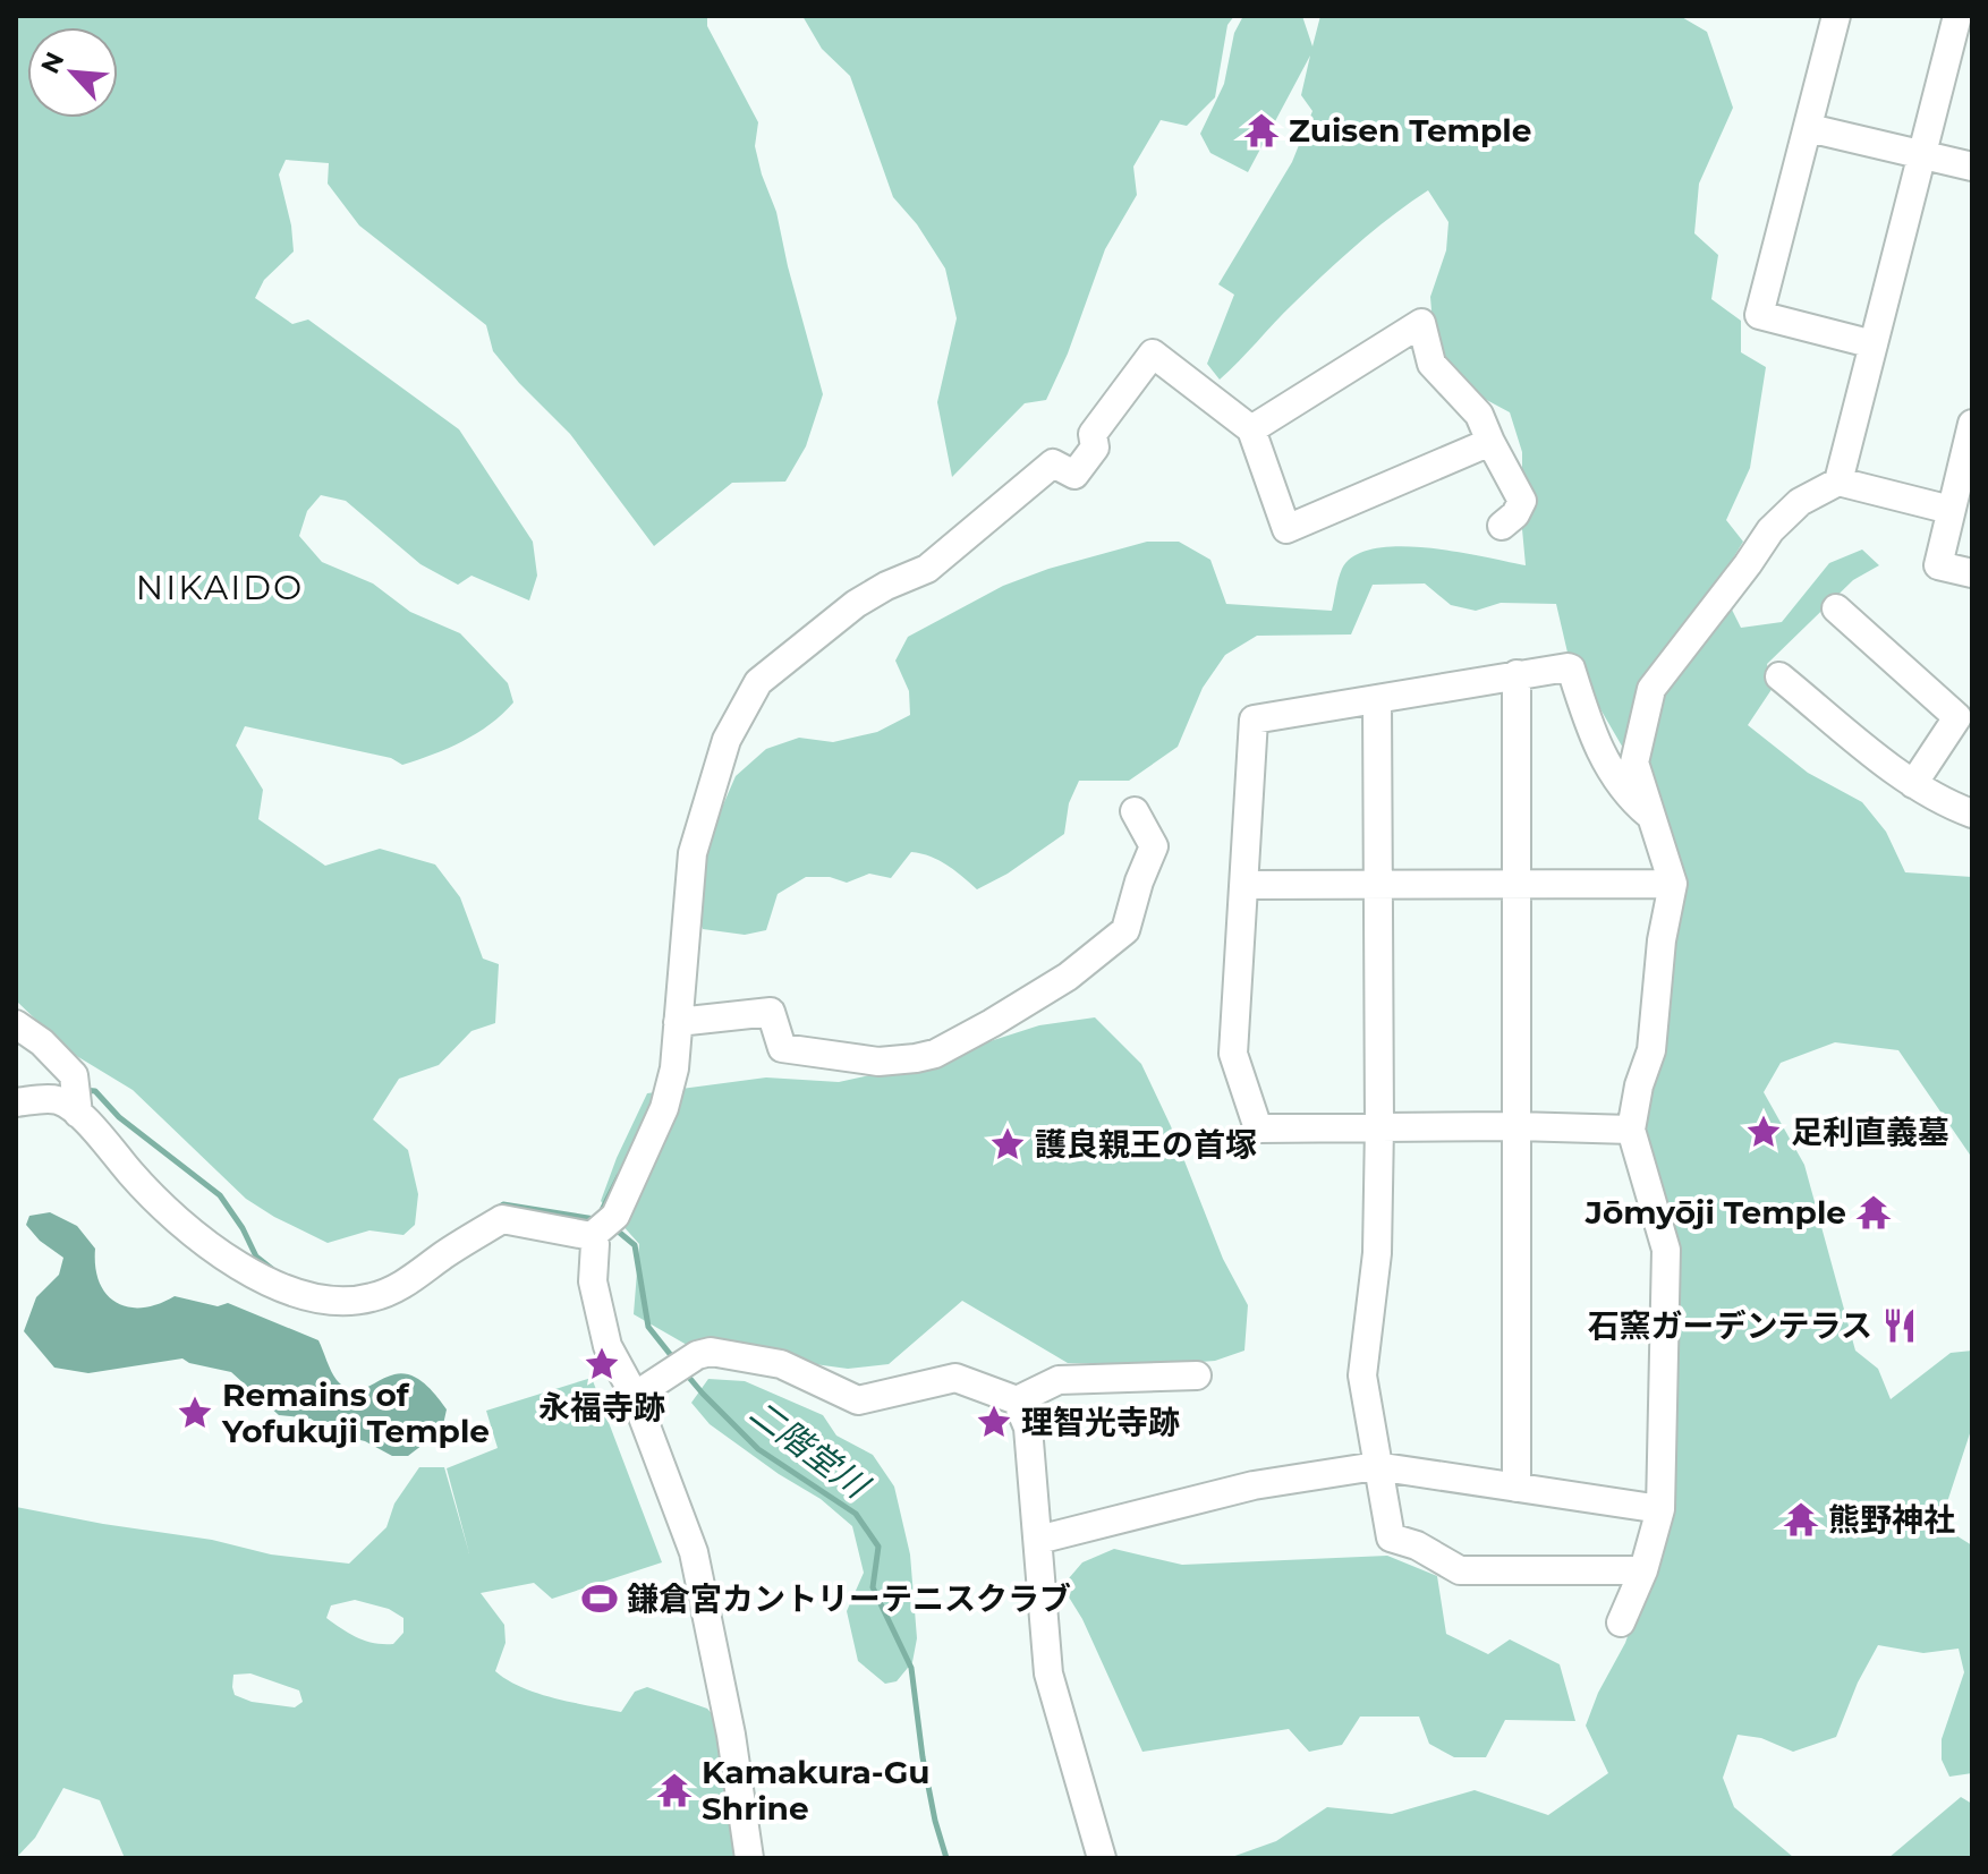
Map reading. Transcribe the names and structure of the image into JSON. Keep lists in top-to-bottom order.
{
  "districts": ["NIKAIDO"],
  "water": ["二階堂川"],
  "places": {
    "temple": [
      "Zuisen Temple",
      "Jōmyōji Temple",
      "熊野神社",
      "Kamakura-Gu Shrine"
    ],
    "place": [
      "足利直義墓",
      "護良親王の首塚",
      "永福寺跡",
      "Remains of Yofukuji Temple",
      "理智光寺跡"
    ],
    "restaurant": ["石窯ガーデンテラス"],
    "sports": ["鎌倉宮カントリーテニスクラブ"]
  },
  "north": "top left"
}
